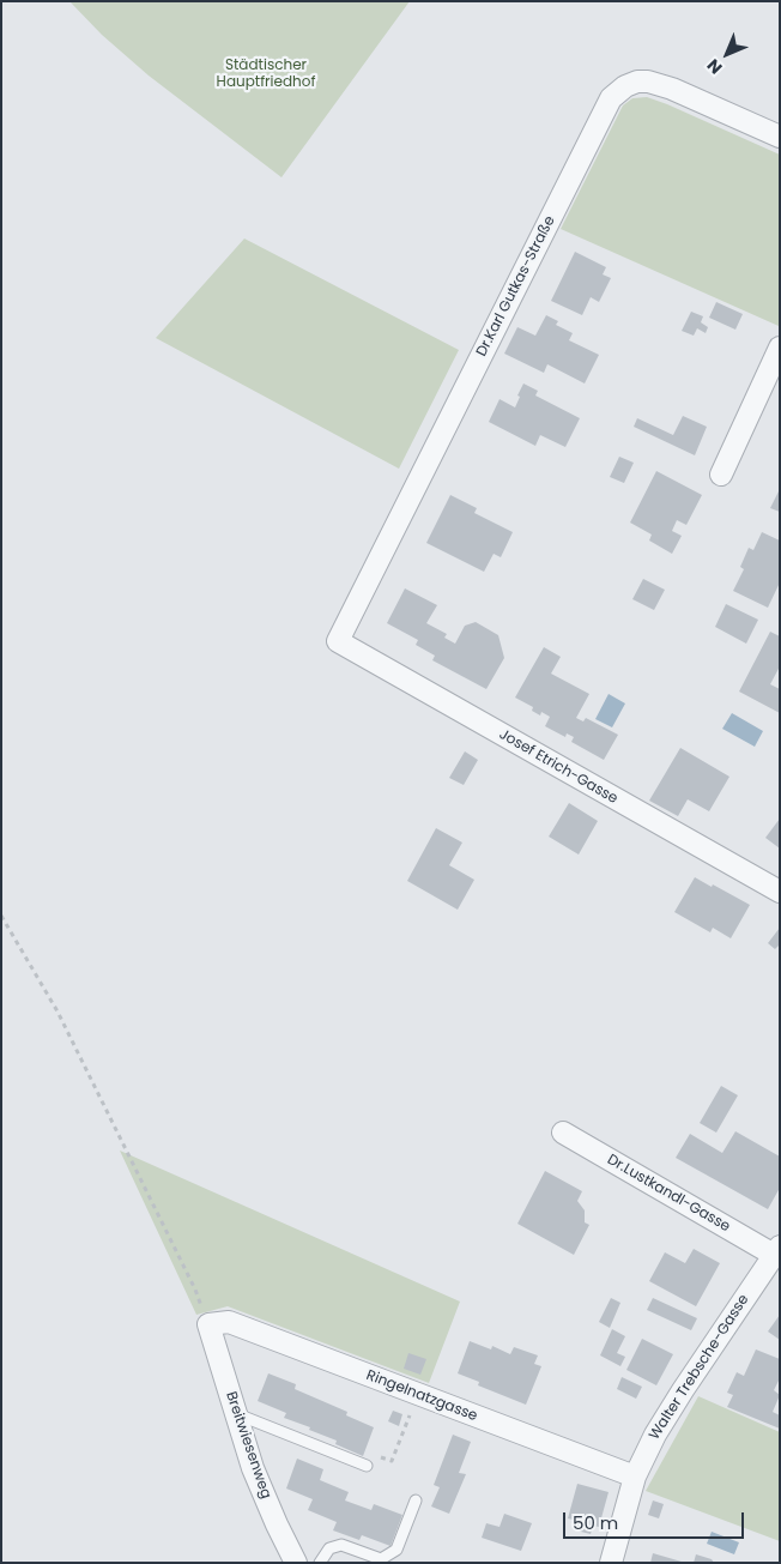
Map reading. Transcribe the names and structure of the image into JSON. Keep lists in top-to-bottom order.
{
  "streets": {
    "street": [
      "Dr.Karl Gutkas-Straße",
      "Josef Etrich-Gasse",
      "Dr.Lustkandl-Gasse",
      "Walter Trebsche-Gasse",
      "Ringelnatzgasse",
      "Breitwiesenweg"
    ]
  },
  "crossings": [
    ["Dr.Karl Gutkas-Straße", "Josef Etrich-Gasse"],
    ["Dr.Lustkandl-Gasse", "Walter Trebsche-Gasse"],
    ["Walter Trebsche-Gasse", "Ringelnatzgasse"],
    ["Ringelnatzgasse", "Breitwiesenweg"]
  ],
  "parks": ["Städtischer Hauptfriedhof"],
  "scale_bar": "50 m",
  "north": "bottom left"
}
